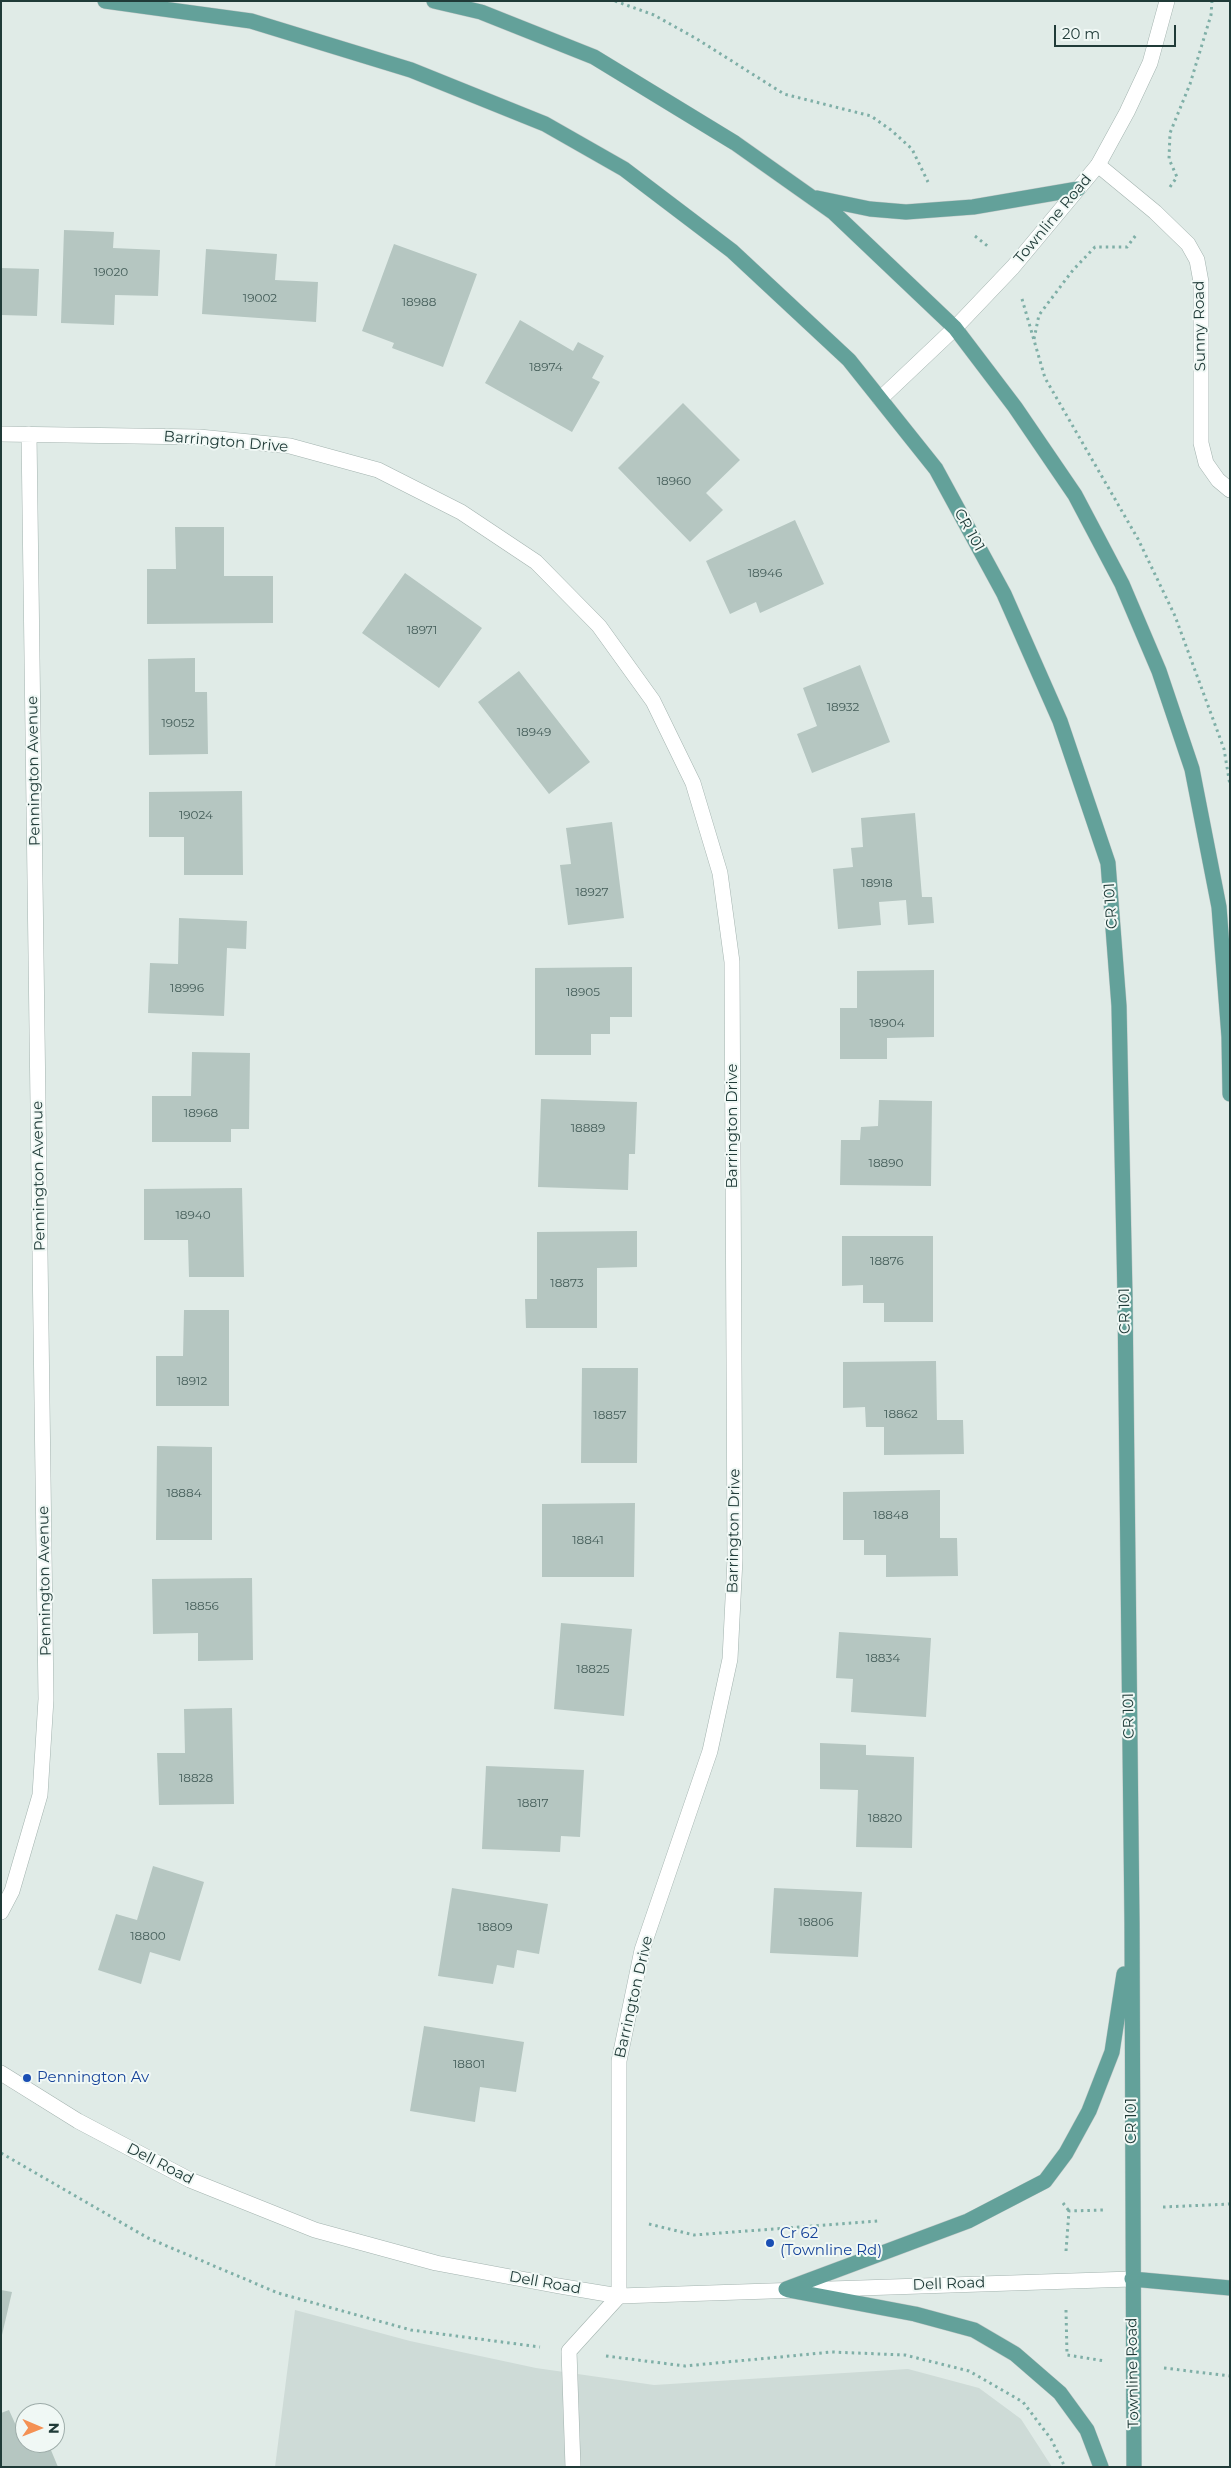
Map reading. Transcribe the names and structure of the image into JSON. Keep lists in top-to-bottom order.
{
  "streets": {
    "main road": ["Townline Road", "CR 101"],
    "street": [
      "Sunny Road",
      "Barrington Drive",
      "Pennington Avenue",
      "Dell Road"
    ]
  },
  "crossings": [
    ["Townline Road", "Sunny Road"],
    ["Townline Road", "CR 101"],
    ["Townline Road", "Dell Road"],
    ["Barrington Drive", "Pennington Avenue"],
    ["Barrington Drive", "Dell Road"],
    ["CR 101", "Dell Road"]
  ],
  "places": ["Pennington Av", "Cr 62 (Townline Rd)"],
  "house_numbers": [
    "19020",
    "19002",
    "18988",
    "18974",
    "18960",
    "18946",
    "18971",
    "18932",
    "19052",
    "18949",
    "19024",
    "18918",
    "18927",
    "18996",
    "18905",
    "18904",
    "18968",
    "18889",
    "18890",
    "18940",
    "18876",
    "18873",
    "18912",
    "18862",
    "18857",
    "18884",
    "18848",
    "18841",
    "18856",
    "18834",
    "18825",
    "18828",
    "18817",
    "18820",
    "18806",
    "18809",
    "18800",
    "18801"
  ],
  "scale_bar": "20 m",
  "north": "right"
}
